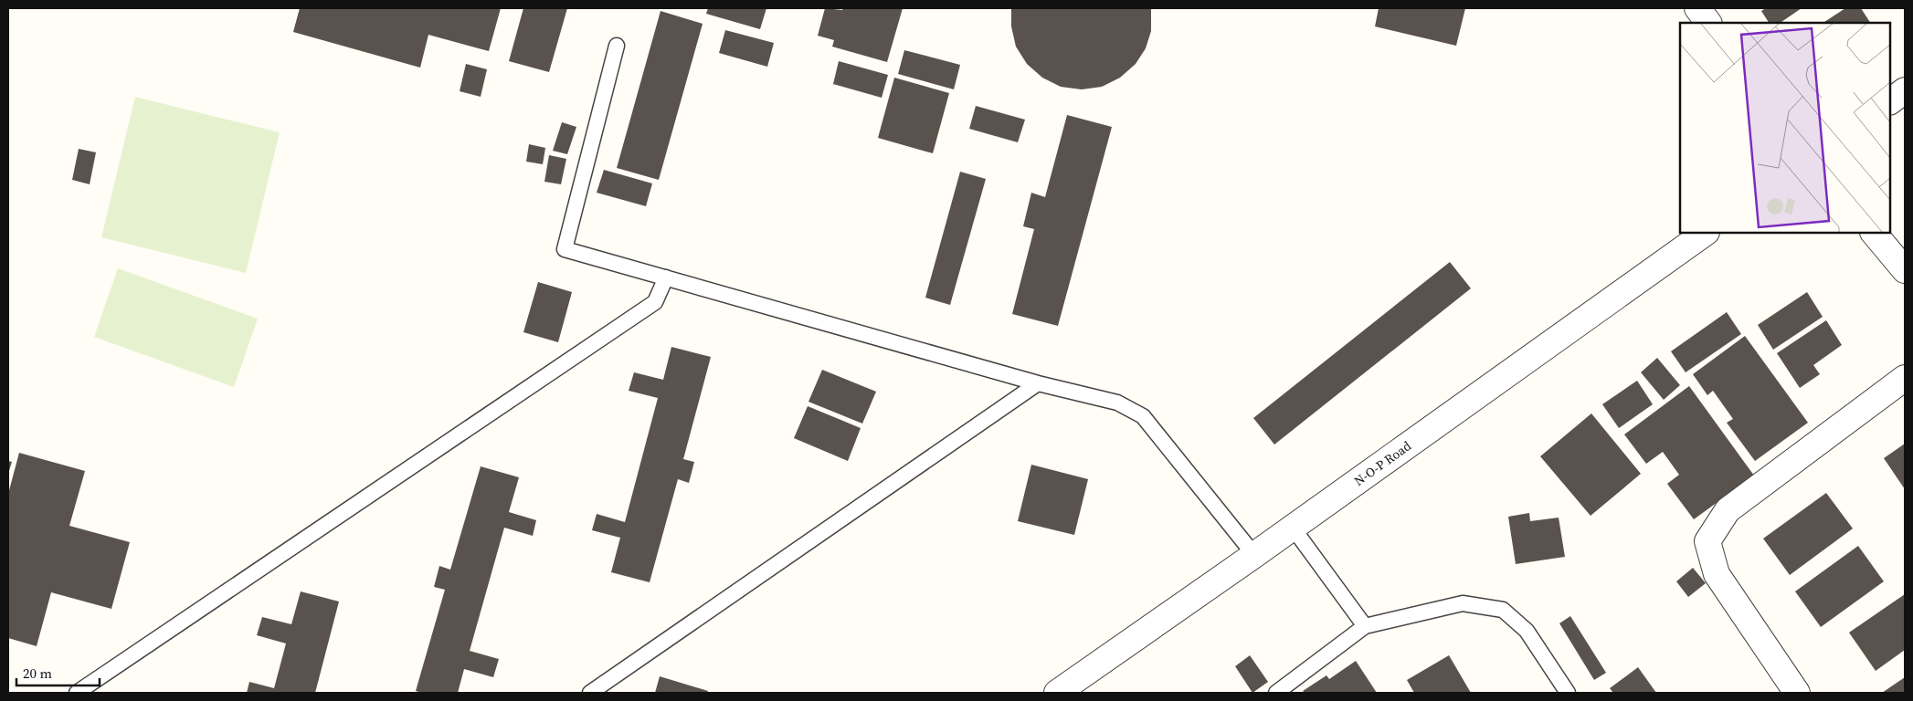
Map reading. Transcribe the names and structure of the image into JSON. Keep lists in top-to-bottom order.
{
  "streets": {
    "street": ["N-O-P Road"]
  },
  "scale_bar": "20 m"
}
